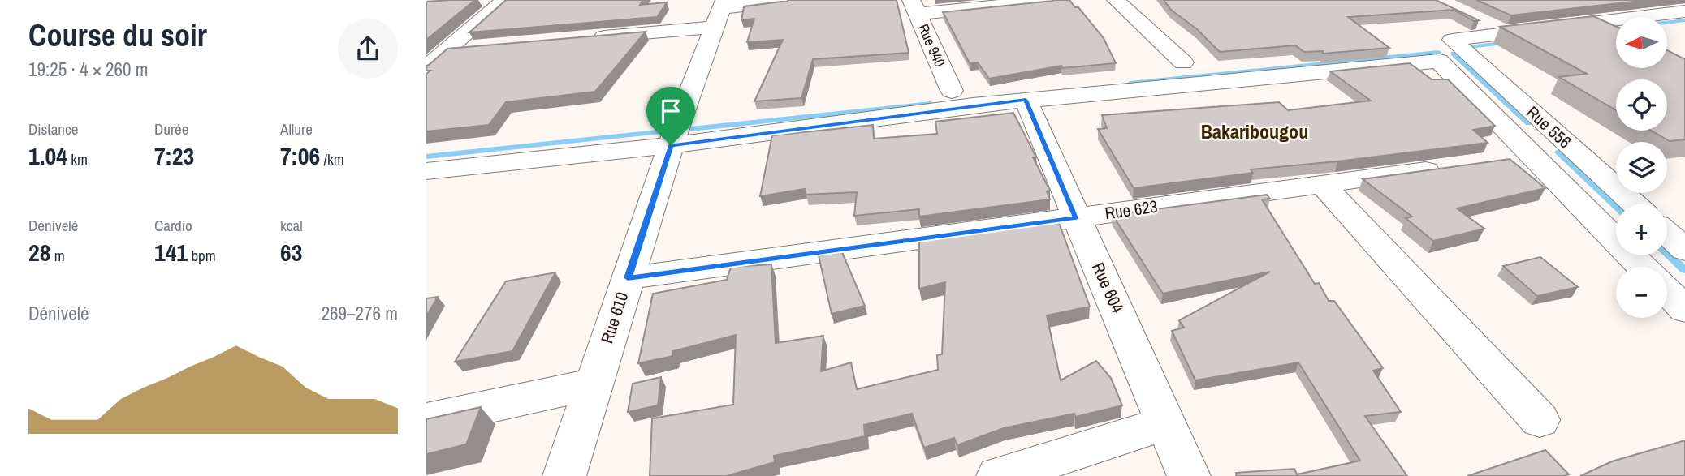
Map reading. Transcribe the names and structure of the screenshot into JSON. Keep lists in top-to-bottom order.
{
  "streets": {
    "street": [
      "Rue 940",
      "Rue 556",
      "Rue 623",
      "Rue 604",
      "Rue 610"
    ]
  },
  "crossings": [
    ["Rue 623", "Rue 604"],
    ["Rue 623", "Rue 610"]
  ],
  "districts": ["Bakaribougou"],
  "north": "left",
  "page": {
    "heading": ["Course du soir", "19:25 · 4 × 260 m"],
    "map_buttons": ["+", "−"],
    "stats": [
      ["Distance", "1.04 km"],
      ["Durée", "7:23"],
      ["Allure", "7:06 /km"],
      ["Dénivelé", "28 m"],
      ["Cardio", "141 bpm"],
      ["kcal", "63"]
    ],
    "chart": ["Dénivelé", "269–276 m"]
  }
}
